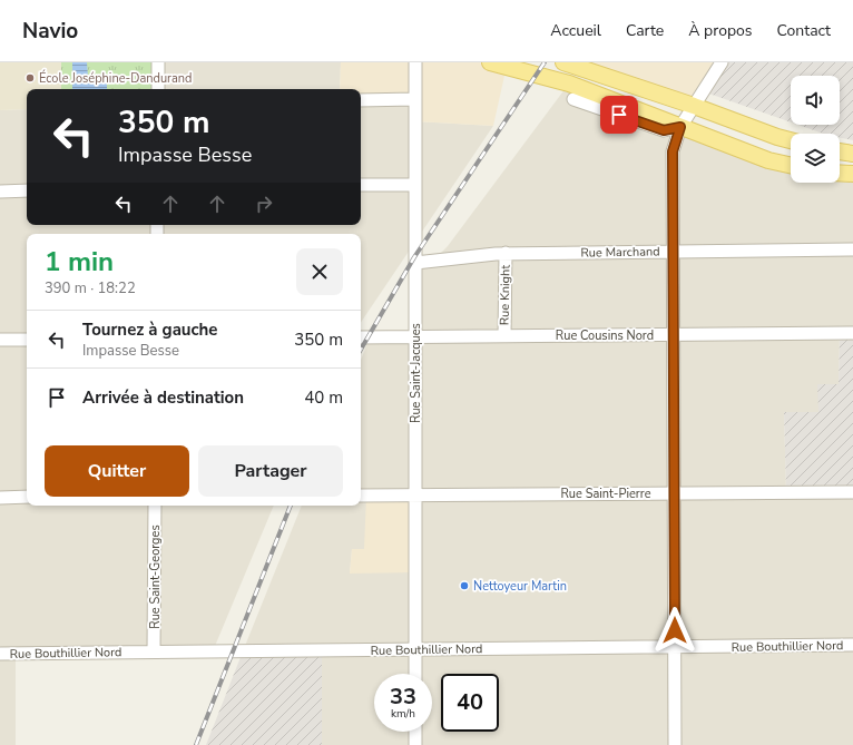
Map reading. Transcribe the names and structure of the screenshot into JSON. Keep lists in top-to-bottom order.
{
  "streets": {
    "street": [
      "Rue Marchand",
      "Rue Knight",
      "Rue Cousins Nord",
      "Rue Saint-Jacques",
      "Rue Saint-Pierre",
      "Rue Saint-Georges",
      "Rue Bouthillier Nord"
    ]
  },
  "crossings": [
    ["Rue Marchand", "Rue Knight"],
    ["Rue Marchand", "Rue Saint-Jacques"],
    ["Rue Knight", "Rue Cousins Nord"],
    ["Rue Cousins Nord", "Rue Saint-Jacques"],
    ["Rue Saint-Jacques", "Rue Saint-Pierre"],
    ["Rue Saint-Jacques", "Rue Bouthillier Nord"],
    ["Rue Saint-Georges", "Rue Bouthillier Nord"]
  ],
  "places": ["École Joséphine-Dandurand", "Nettoyeur Martin"],
  "page": {
    "header": "Navio",
    "nav": [
      "Accueil",
      "Carte",
      "À propos",
      "Contact"
    ],
    "turn": ["350 m", "Impasse Besse"],
    "heading": ["1 min", "390 m · 18:22"],
    "list": [
      {
        "name": "Tournez à gauche",
        "note": "Impasse Besse",
        "value": "350 m"
      },
      {
        "name": "Arrivée à destination",
        "value": "40 m"
      }
    ],
    "buttons": ["Quitter", "Partager"],
    "speed": "33 km/h",
    "limit": "40"
  }
}
